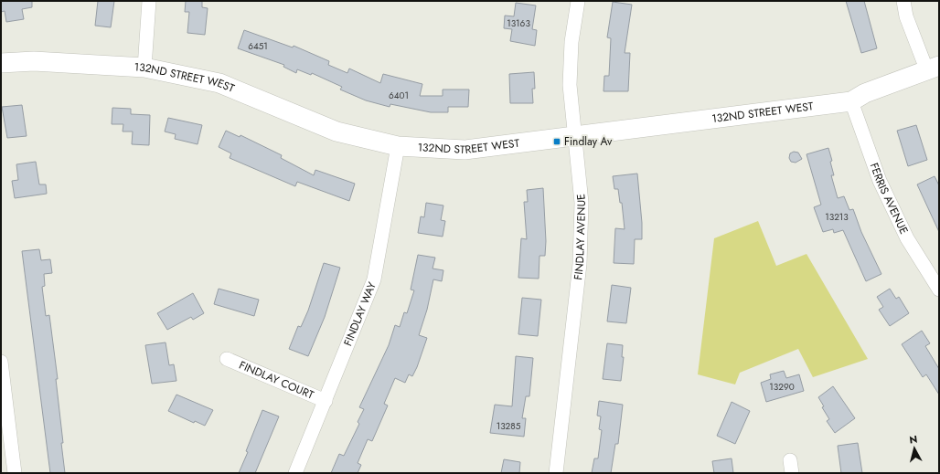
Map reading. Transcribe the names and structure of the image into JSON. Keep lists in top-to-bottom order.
{
  "streets": {
    "street": [
      "132ND STREET WEST",
      "FERRIS AVENUE",
      "FINDLAY AVENUE",
      "FINDLAY WAY",
      "FINDLAY COURT"
    ]
  },
  "crossings": [
    ["132ND STREET WEST", "FERRIS AVENUE"],
    ["132ND STREET WEST", "FINDLAY AVENUE"],
    ["132ND STREET WEST", "FINDLAY WAY"],
    ["FINDLAY WAY", "FINDLAY COURT"]
  ],
  "places": {
    "transit": ["Findlay Av"]
  },
  "house_numbers": [
    "13163",
    "6451",
    "6401",
    "13213",
    "13290",
    "13285"
  ],
  "north": "top"
}
